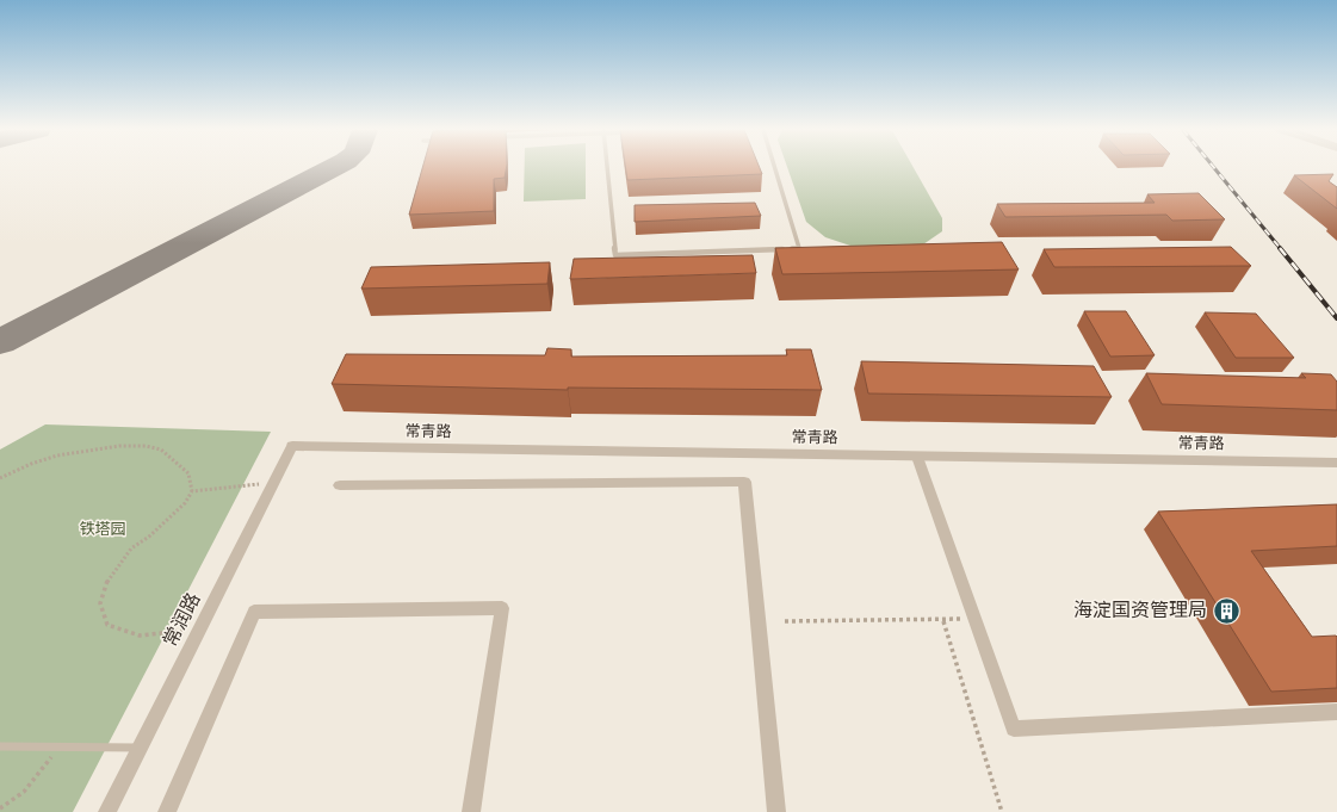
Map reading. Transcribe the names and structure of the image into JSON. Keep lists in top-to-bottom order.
{
  "streets": {
    "street": ["常青路", "常润路"]
  },
  "crossings": [
    ["常青路", "常润路"]
  ],
  "parks": ["铁塔园"],
  "places": {
    "building": ["海淀国资管理局"]
  }
}
